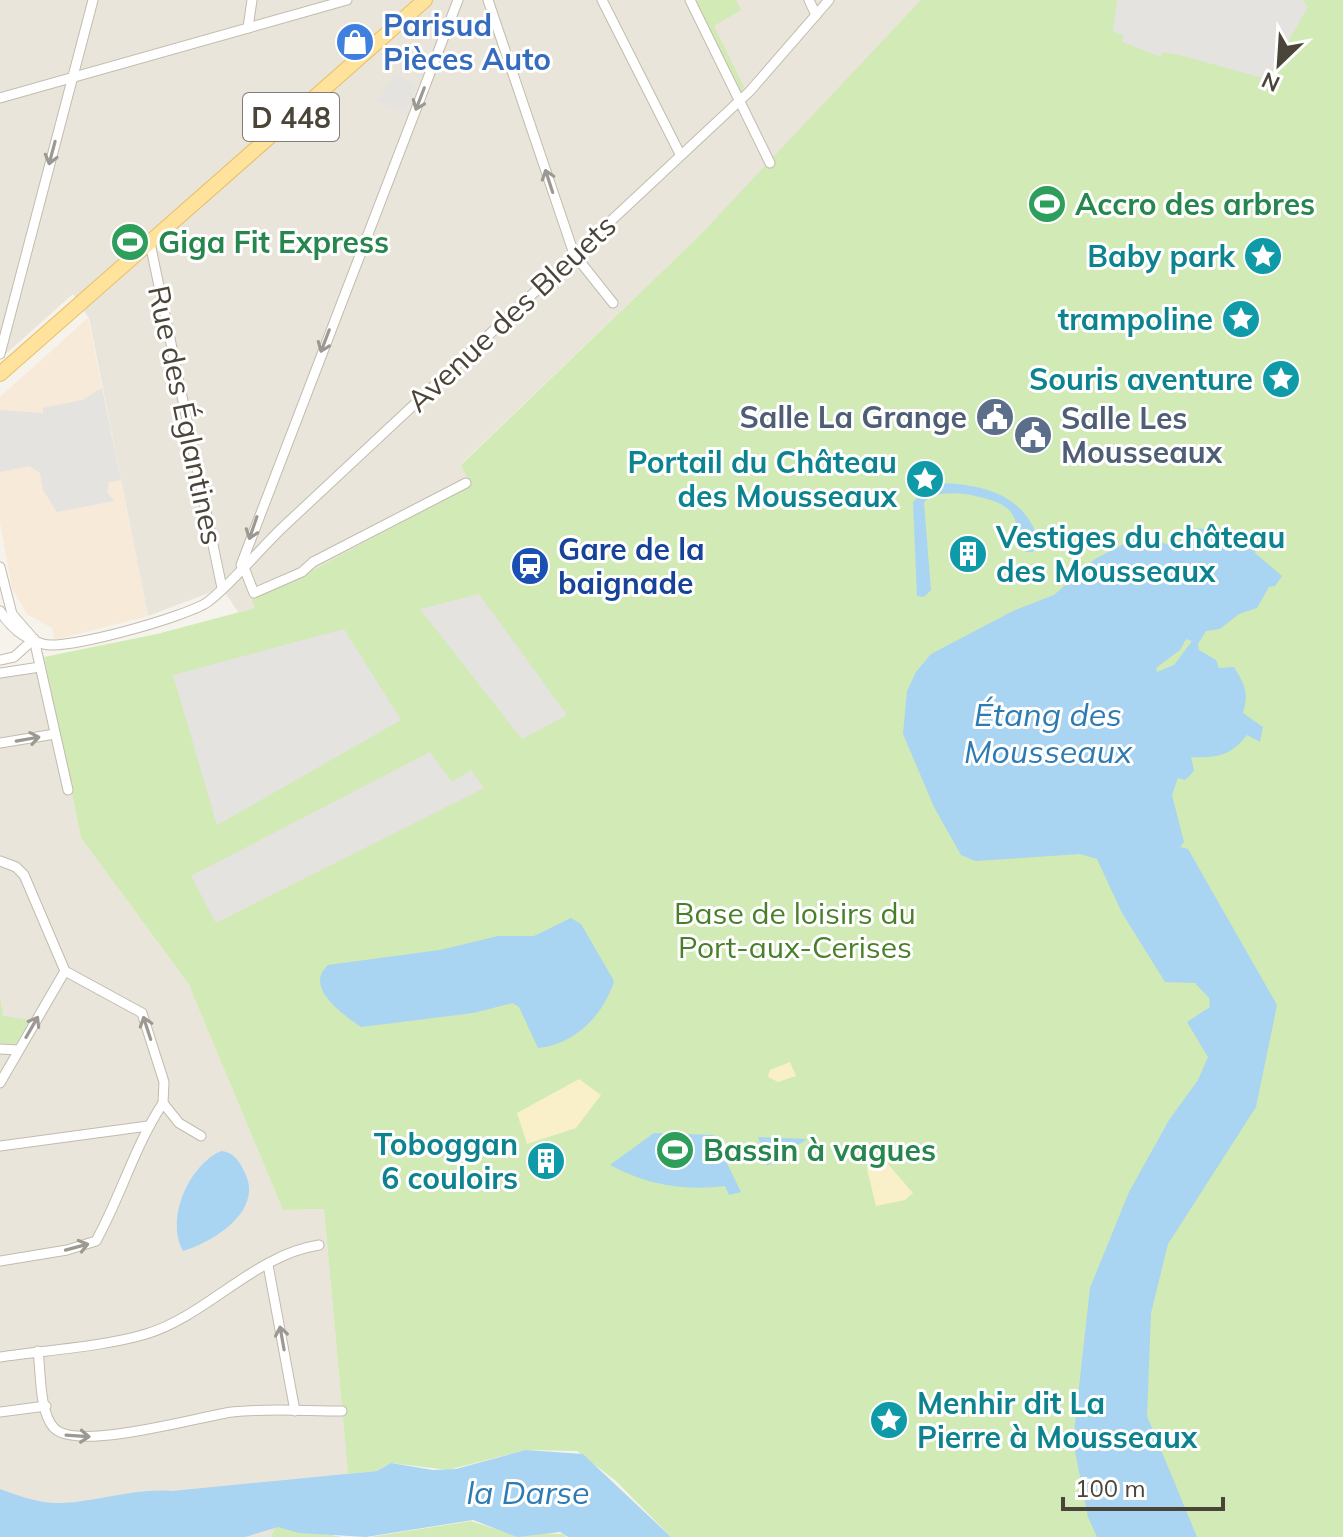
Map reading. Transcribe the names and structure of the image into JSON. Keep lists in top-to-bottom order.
{
  "streets": {
    "main road": ["D 448"],
    "street": ["Avenue des Bleuets", "Rue des Églantines"]
  },
  "crossings": [
    ["D 448", "Rue des Églantines"],
    ["Avenue des Bleuets", "Rue des Églantines"]
  ],
  "water": ["Étang des Mousseaux", "la Darse"],
  "parks": ["Base de loisirs du Port-aux-Cerises"],
  "places": {
    "shop": ["Parisud Pièces Auto"],
    "sports": ["Accro des arbres", "Giga Fit Express", "Bassin à vagues"],
    "place": [
      "Baby park",
      "trampoline",
      "Souris aventure",
      "Portail du Château des Mousseaux",
      "Menhir dit La Pierre à Mousseaux"
    ],
    "public building": ["Salle La Grange", "Salle Les Mousseaux"],
    "building": ["Vestiges du château des Mousseaux", "Toboggan 6 couloirs"],
    "station": ["Gare de la baignade"]
  },
  "scale_bar": "100 m",
  "north": "bottom left"
}
